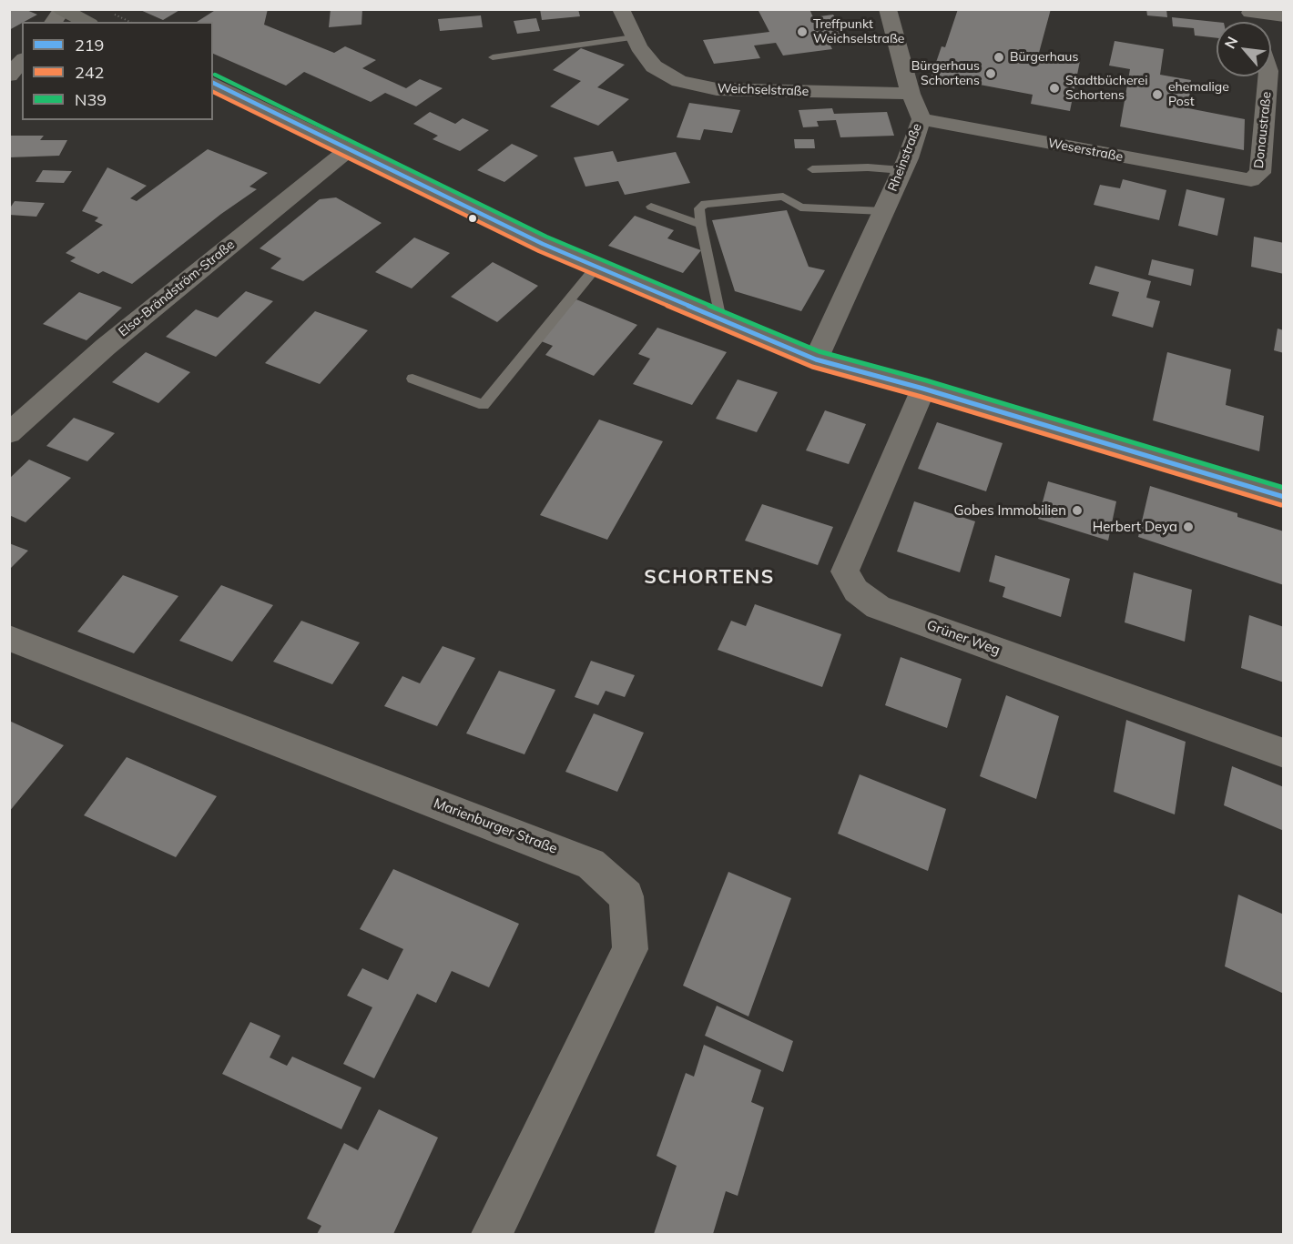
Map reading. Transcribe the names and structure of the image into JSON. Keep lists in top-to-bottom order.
{
  "streets": {
    "street": [
      "Weichselstraße",
      "Donaustraße",
      "Weserstraße",
      "Rheinstraße",
      "Elsa-Brändström-Straße",
      "Grüner Weg",
      "Marienburger Straße"
    ]
  },
  "crossings": [
    ["Weichselstraße", "Rheinstraße"],
    ["Donaustraße", "Weserstraße"],
    ["Weserstraße", "Rheinstraße"]
  ],
  "districts": ["SCHORTENS"],
  "places": [
    "Treffpunkt Weichselstraße",
    "Bürgerhaus",
    "Bürgerhaus Schortens",
    "Stadtbücherei Schortens",
    "ehemalige Post",
    "Gobes Immobilien",
    "Herbert Deya"
  ],
  "lines": ["transit line N39", "transit line 219", "transit line 242"],
  "legend": ["219", "242", "N39"],
  "north": "top left"
}
